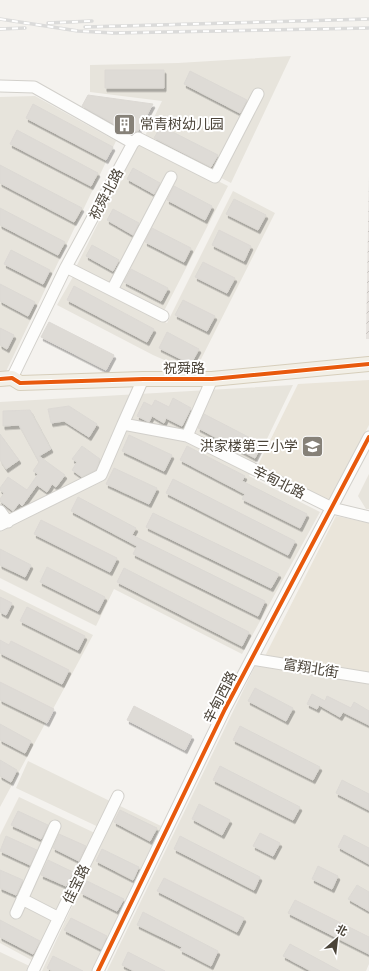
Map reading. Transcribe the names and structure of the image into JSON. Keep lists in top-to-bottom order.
{
  "streets": {
    "main road": ["祝舜路"],
    "street": [
      "祝舜北路",
      "辛甸北路",
      "富翔北街",
      "辛甸西路",
      "佳宝路"
    ]
  },
  "crossings": [
    ["祝舜北路", "祝舜路"],
    ["辛甸北路", "辛甸西路"],
    ["富翔北街", "辛甸西路"]
  ],
  "places": {
    "building": ["常青树幼儿园"],
    "school or university": ["洪家楼第三小学"]
  },
  "north": "top right"
}
